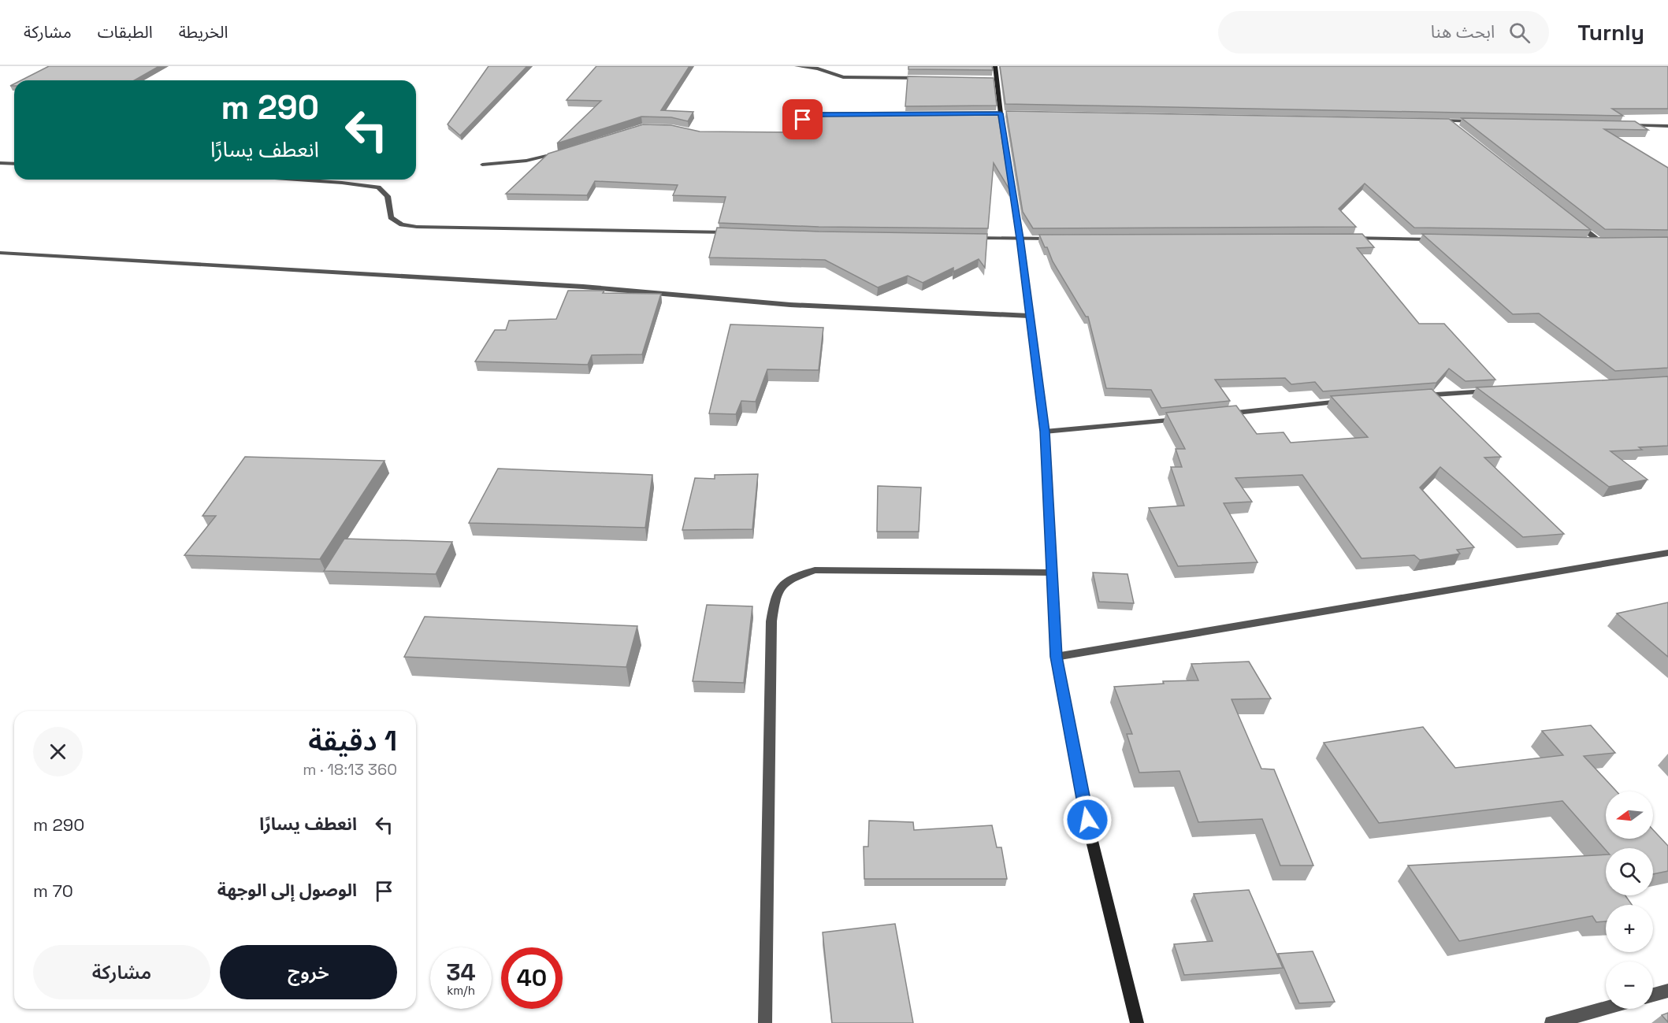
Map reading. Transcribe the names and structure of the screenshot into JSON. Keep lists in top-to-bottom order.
{
  "north": "left",
  "page": {
    "header": "Turnly",
    "search": "ابحث هنا",
    "nav": ["الخريطة", "الطبقات", "مشاركة"],
    "turn": ["290 m", "انعطف يسارًا"],
    "heading": ["1 دقيقة", "360 m · 18:13"],
    "map_buttons": ["+", "−"],
    "list": [
      {
        "name": "انعطف يسارًا",
        "value": "290 m"
      },
      {
        "name": "الوصول إلى الوجهة",
        "value": "70 m"
      }
    ],
    "buttons": ["خروج", "مشاركة"],
    "speed": "34 km/h",
    "limit": "40"
  }
}
